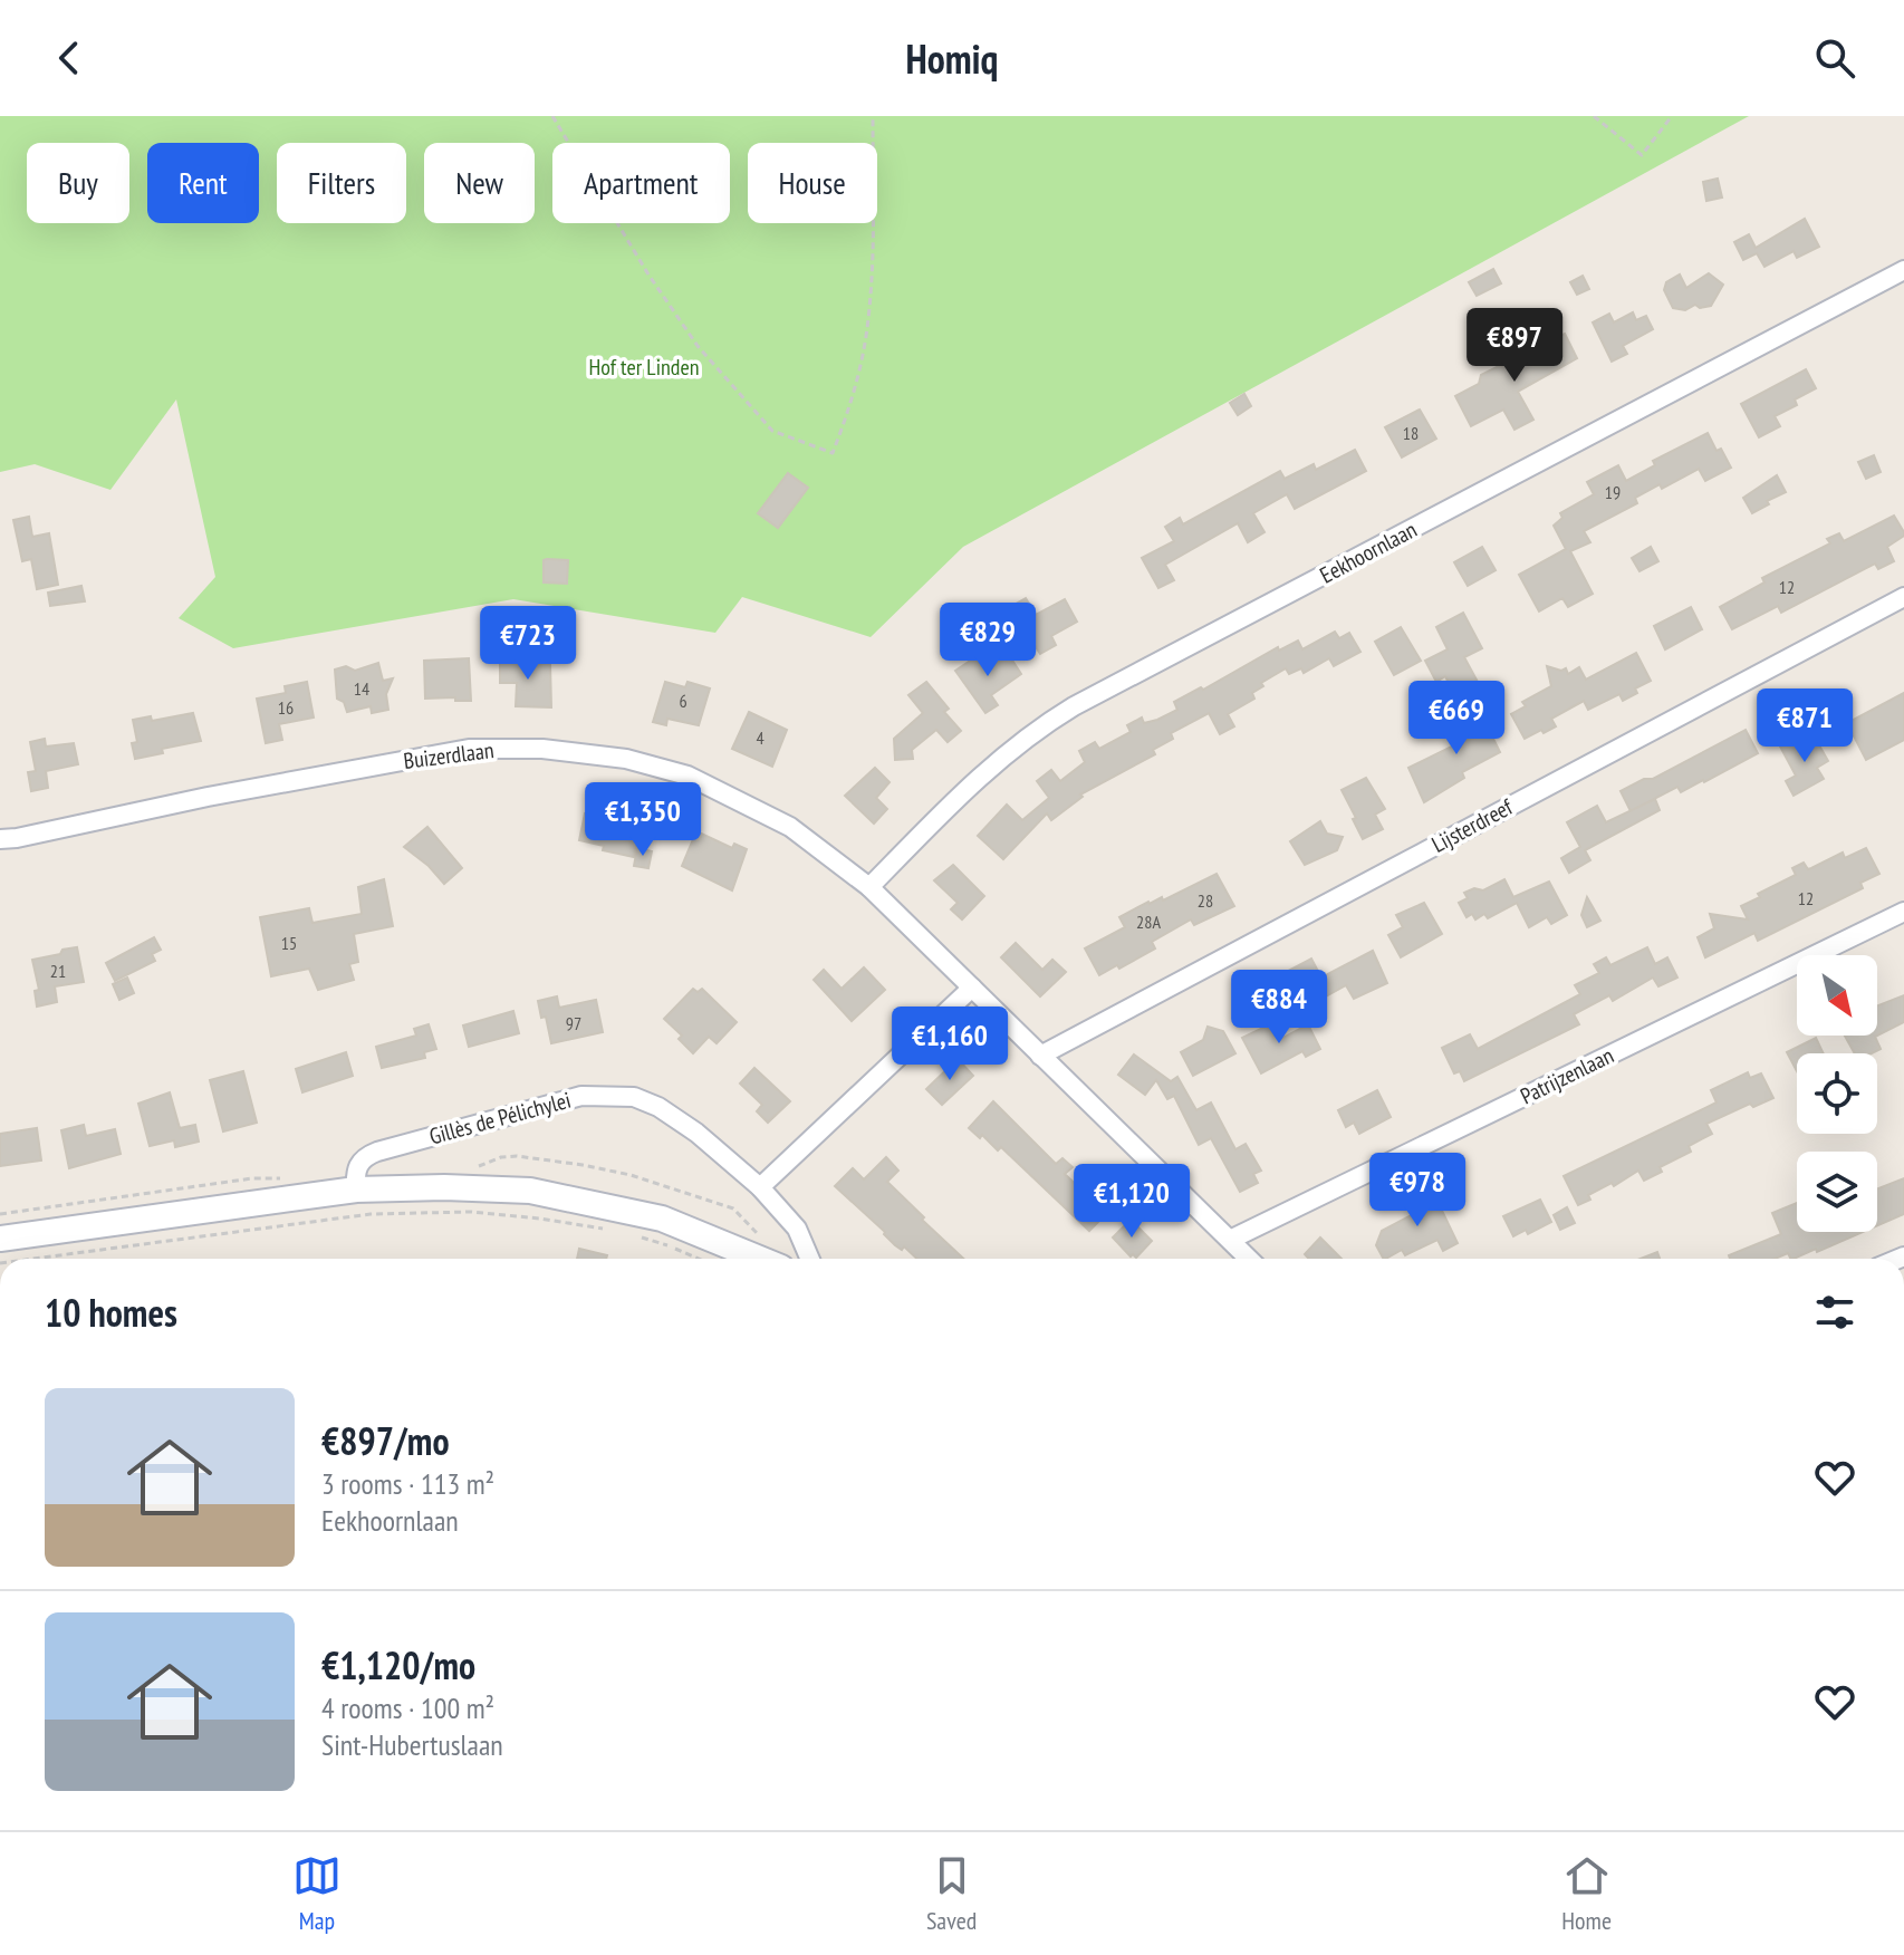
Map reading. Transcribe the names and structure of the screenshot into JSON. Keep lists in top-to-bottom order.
{
  "streets": {
    "street": [
      "Eekhoornlaan",
      "Buizerdlaan",
      "Lijsterdreef",
      "Patrijzenlaan",
      "Gillès de Pélichylei"
    ]
  },
  "crossings": [
    ["Eekhoornlaan", "Buizerdlaan"],
    ["Buizerdlaan", "Lijsterdreef"],
    ["Buizerdlaan", "Patrijzenlaan"]
  ],
  "parks": ["Hof ter Linden"],
  "house_numbers": [
    "18",
    "19",
    "12",
    "14",
    "6",
    "16",
    "4",
    "12",
    "28",
    "28A",
    "15",
    "21",
    "97"
  ],
  "north": "bottom right",
  "page": {
    "header": "Homiq",
    "chip": [
      "Buy",
      "Rent",
      "Filters",
      "New",
      "Apartment",
      "House"
    ],
    "price": [
      "€897",
      "€829",
      "€723",
      "€669",
      "€871",
      "€1,350",
      "€884",
      "€1,160",
      "€978",
      "€1,120"
    ],
    "heading": "10 homes",
    "list": [
      {
        "name": "€897/mo",
        "note": "3 rooms · 113 m² · Eekhoornlaan"
      },
      {
        "name": "€1,120/mo",
        "note": "4 rooms · 100 m² · Sint-Hubertuslaan"
      }
    ],
    "tabs": ["Map", "Saved", "Home"]
  }
}
